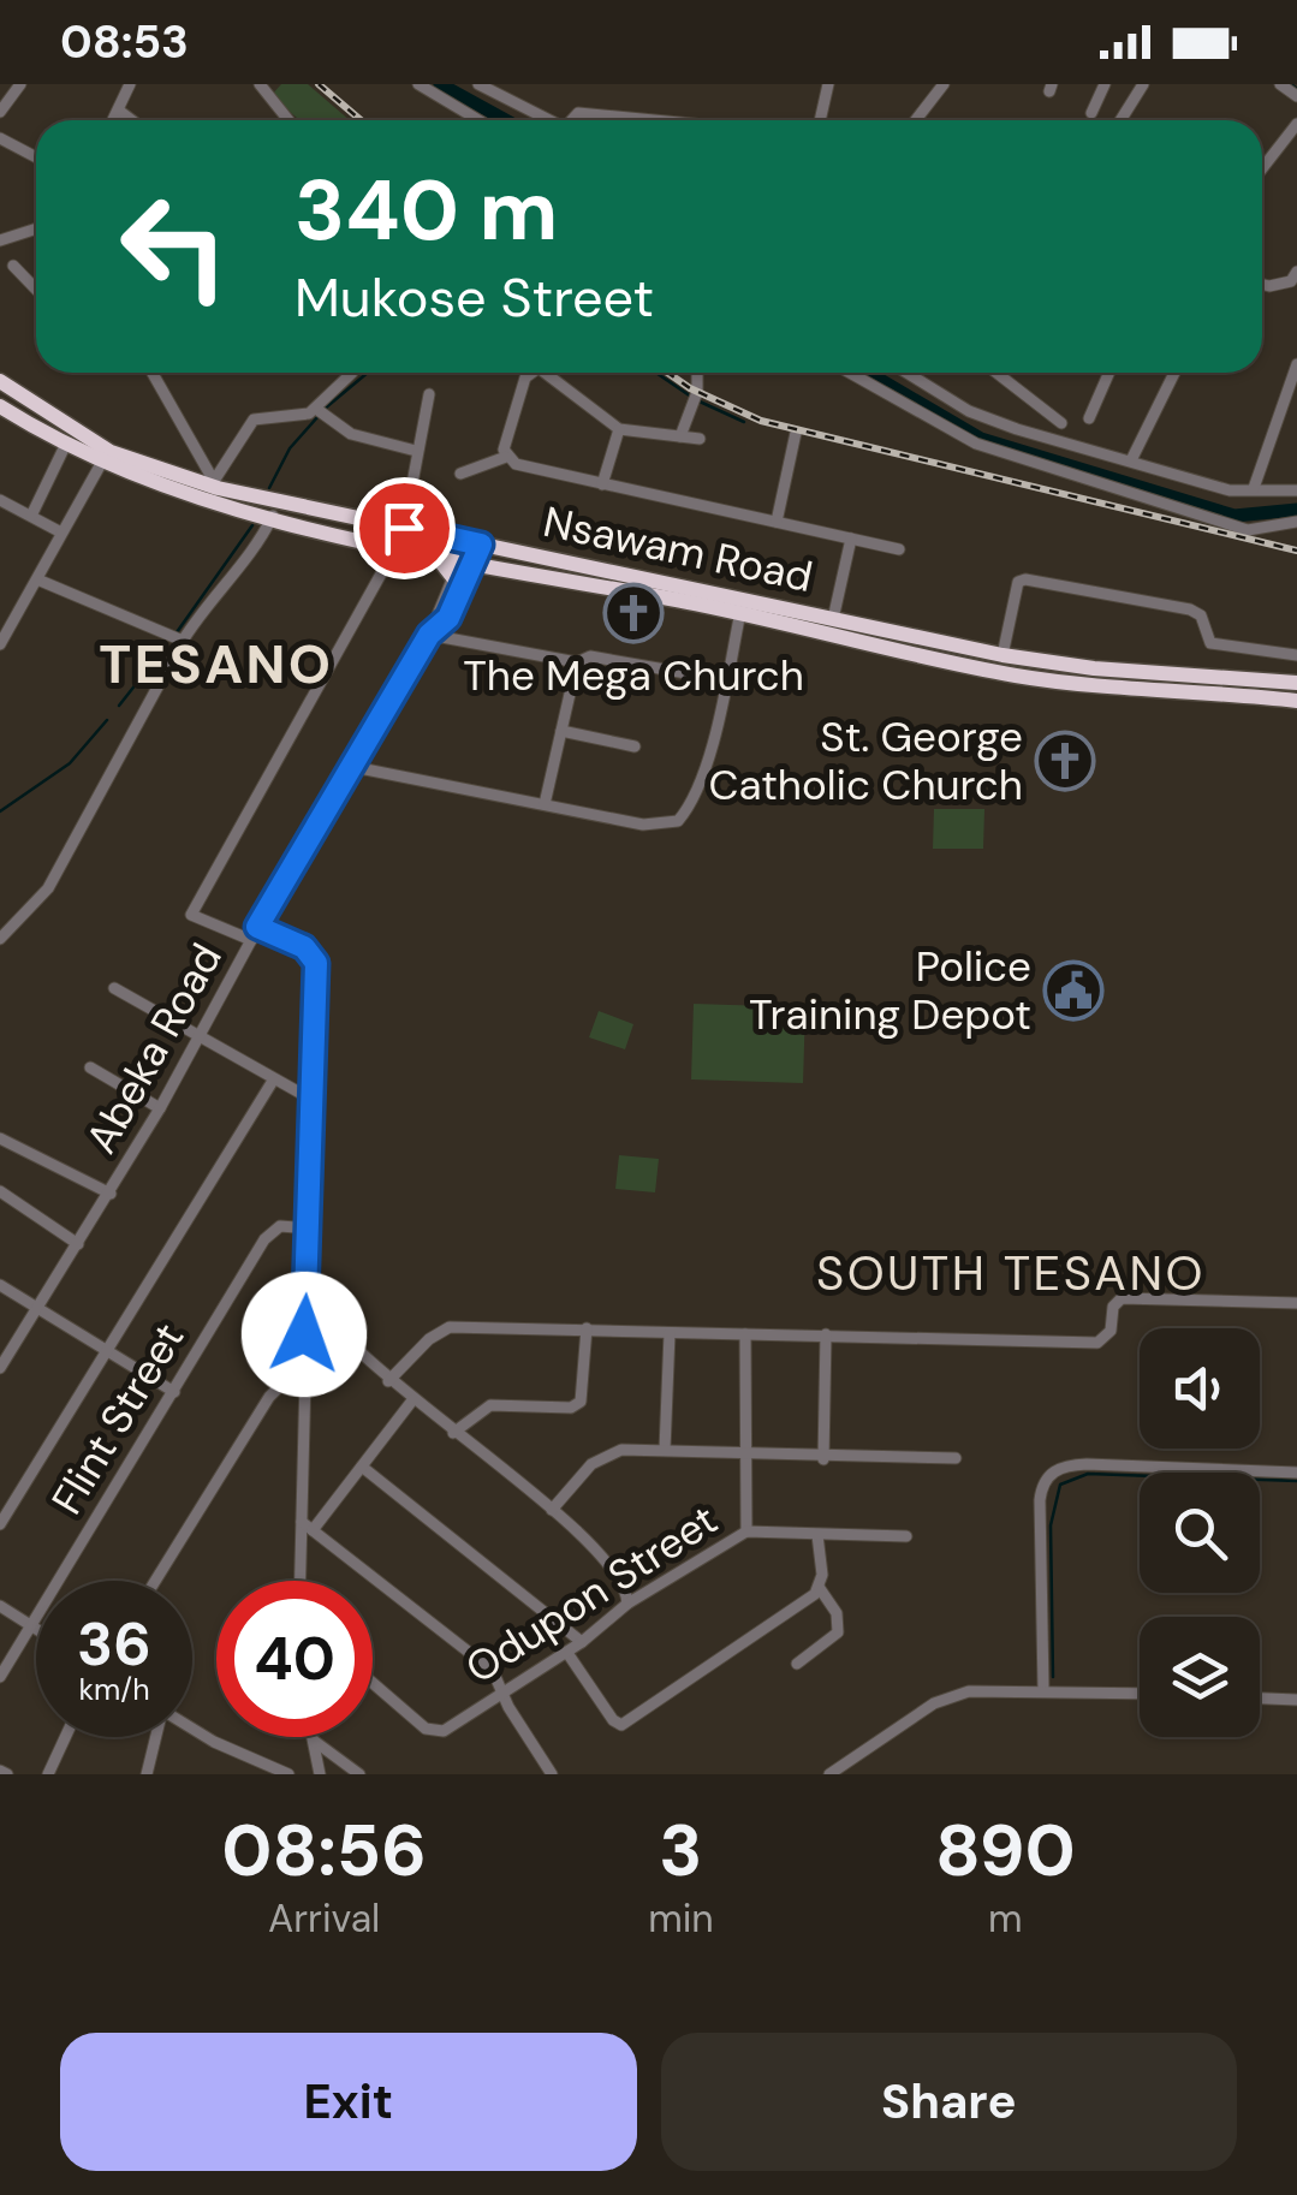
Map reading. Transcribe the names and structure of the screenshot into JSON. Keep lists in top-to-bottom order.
{
  "streets": {
    "highway": ["Nsawam Road"],
    "street": ["Abeka Road", "Flint Street", "Odupon Street"]
  },
  "crossings": [
    ["Nsawam Road", "Abeka Road"]
  ],
  "districts": ["TESANO", "SOUTH TESANO"],
  "places": {
    "church": ["The Mega Church", "St. George Catholic Church"],
    "public building": ["Police Training Depot"]
  },
  "page": {
    "status": "08:53",
    "turn": ["340 m", "Mukose Street"],
    "speed": "36 km/h",
    "limit": "40",
    "eta": [
      "08:56",
      "Arrival",
      "3",
      "min",
      "890",
      "m"
    ],
    "buttons": ["Exit", "Share"]
  }
}
